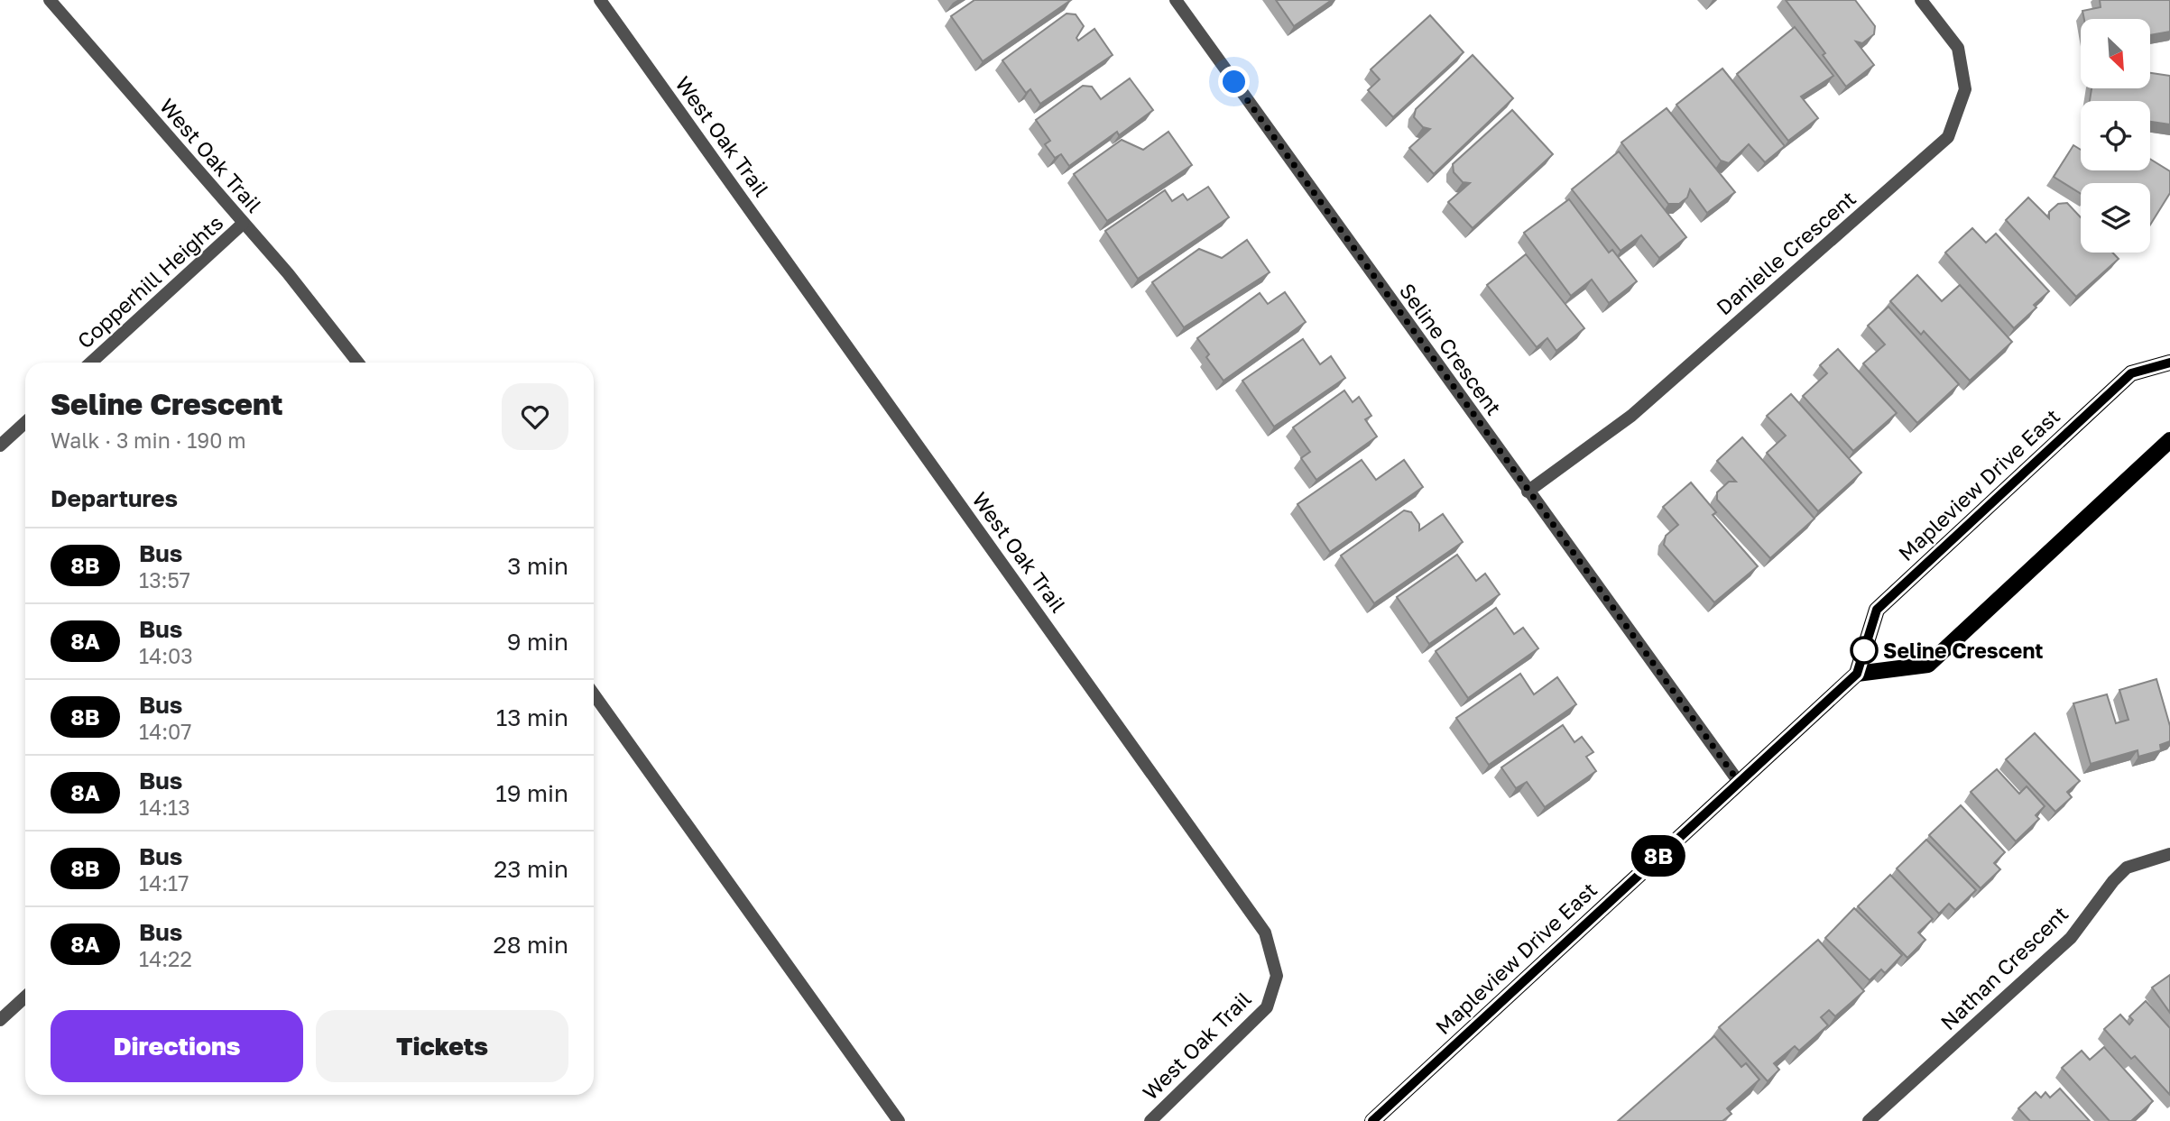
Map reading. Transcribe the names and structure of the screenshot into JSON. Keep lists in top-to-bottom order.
{
  "streets": {
    "main road": ["Mapleview Drive East"],
    "street": [
      "West Oak Trail",
      "Danielle Crescent",
      "Copperhill Heights",
      "Seline Crescent",
      "Nathan Crescent"
    ]
  },
  "crossings": [
    ["West Oak Trail", "Copperhill Heights"],
    ["Danielle Crescent", "Seline Crescent"],
    ["Seline Crescent", "Mapleview Drive East"]
  ],
  "places": ["Seline Crescent"],
  "lines": ["bus line 8B"],
  "north": "bottom right",
  "page": {
    "on_map": "8B",
    "heading": [
      ["Seline Crescent", "Walk · 3 min · 190 m"],
      "Departures"
    ],
    "list": [
      {
        "mark": "8B",
        "name": "Bus",
        "note": "13:57",
        "value": "3 min"
      },
      {
        "mark": "8A",
        "name": "Bus",
        "note": "14:03",
        "value": "9 min"
      },
      {
        "mark": "8B",
        "name": "Bus",
        "note": "14:07",
        "value": "13 min"
      },
      {
        "mark": "8A",
        "name": "Bus",
        "note": "14:13",
        "value": "19 min"
      },
      {
        "mark": "8B",
        "name": "Bus",
        "note": "14:17",
        "value": "23 min"
      },
      {
        "mark": "8A",
        "name": "Bus",
        "note": "14:22",
        "value": "28 min"
      }
    ],
    "buttons": ["Directions", "Tickets"]
  }
}
